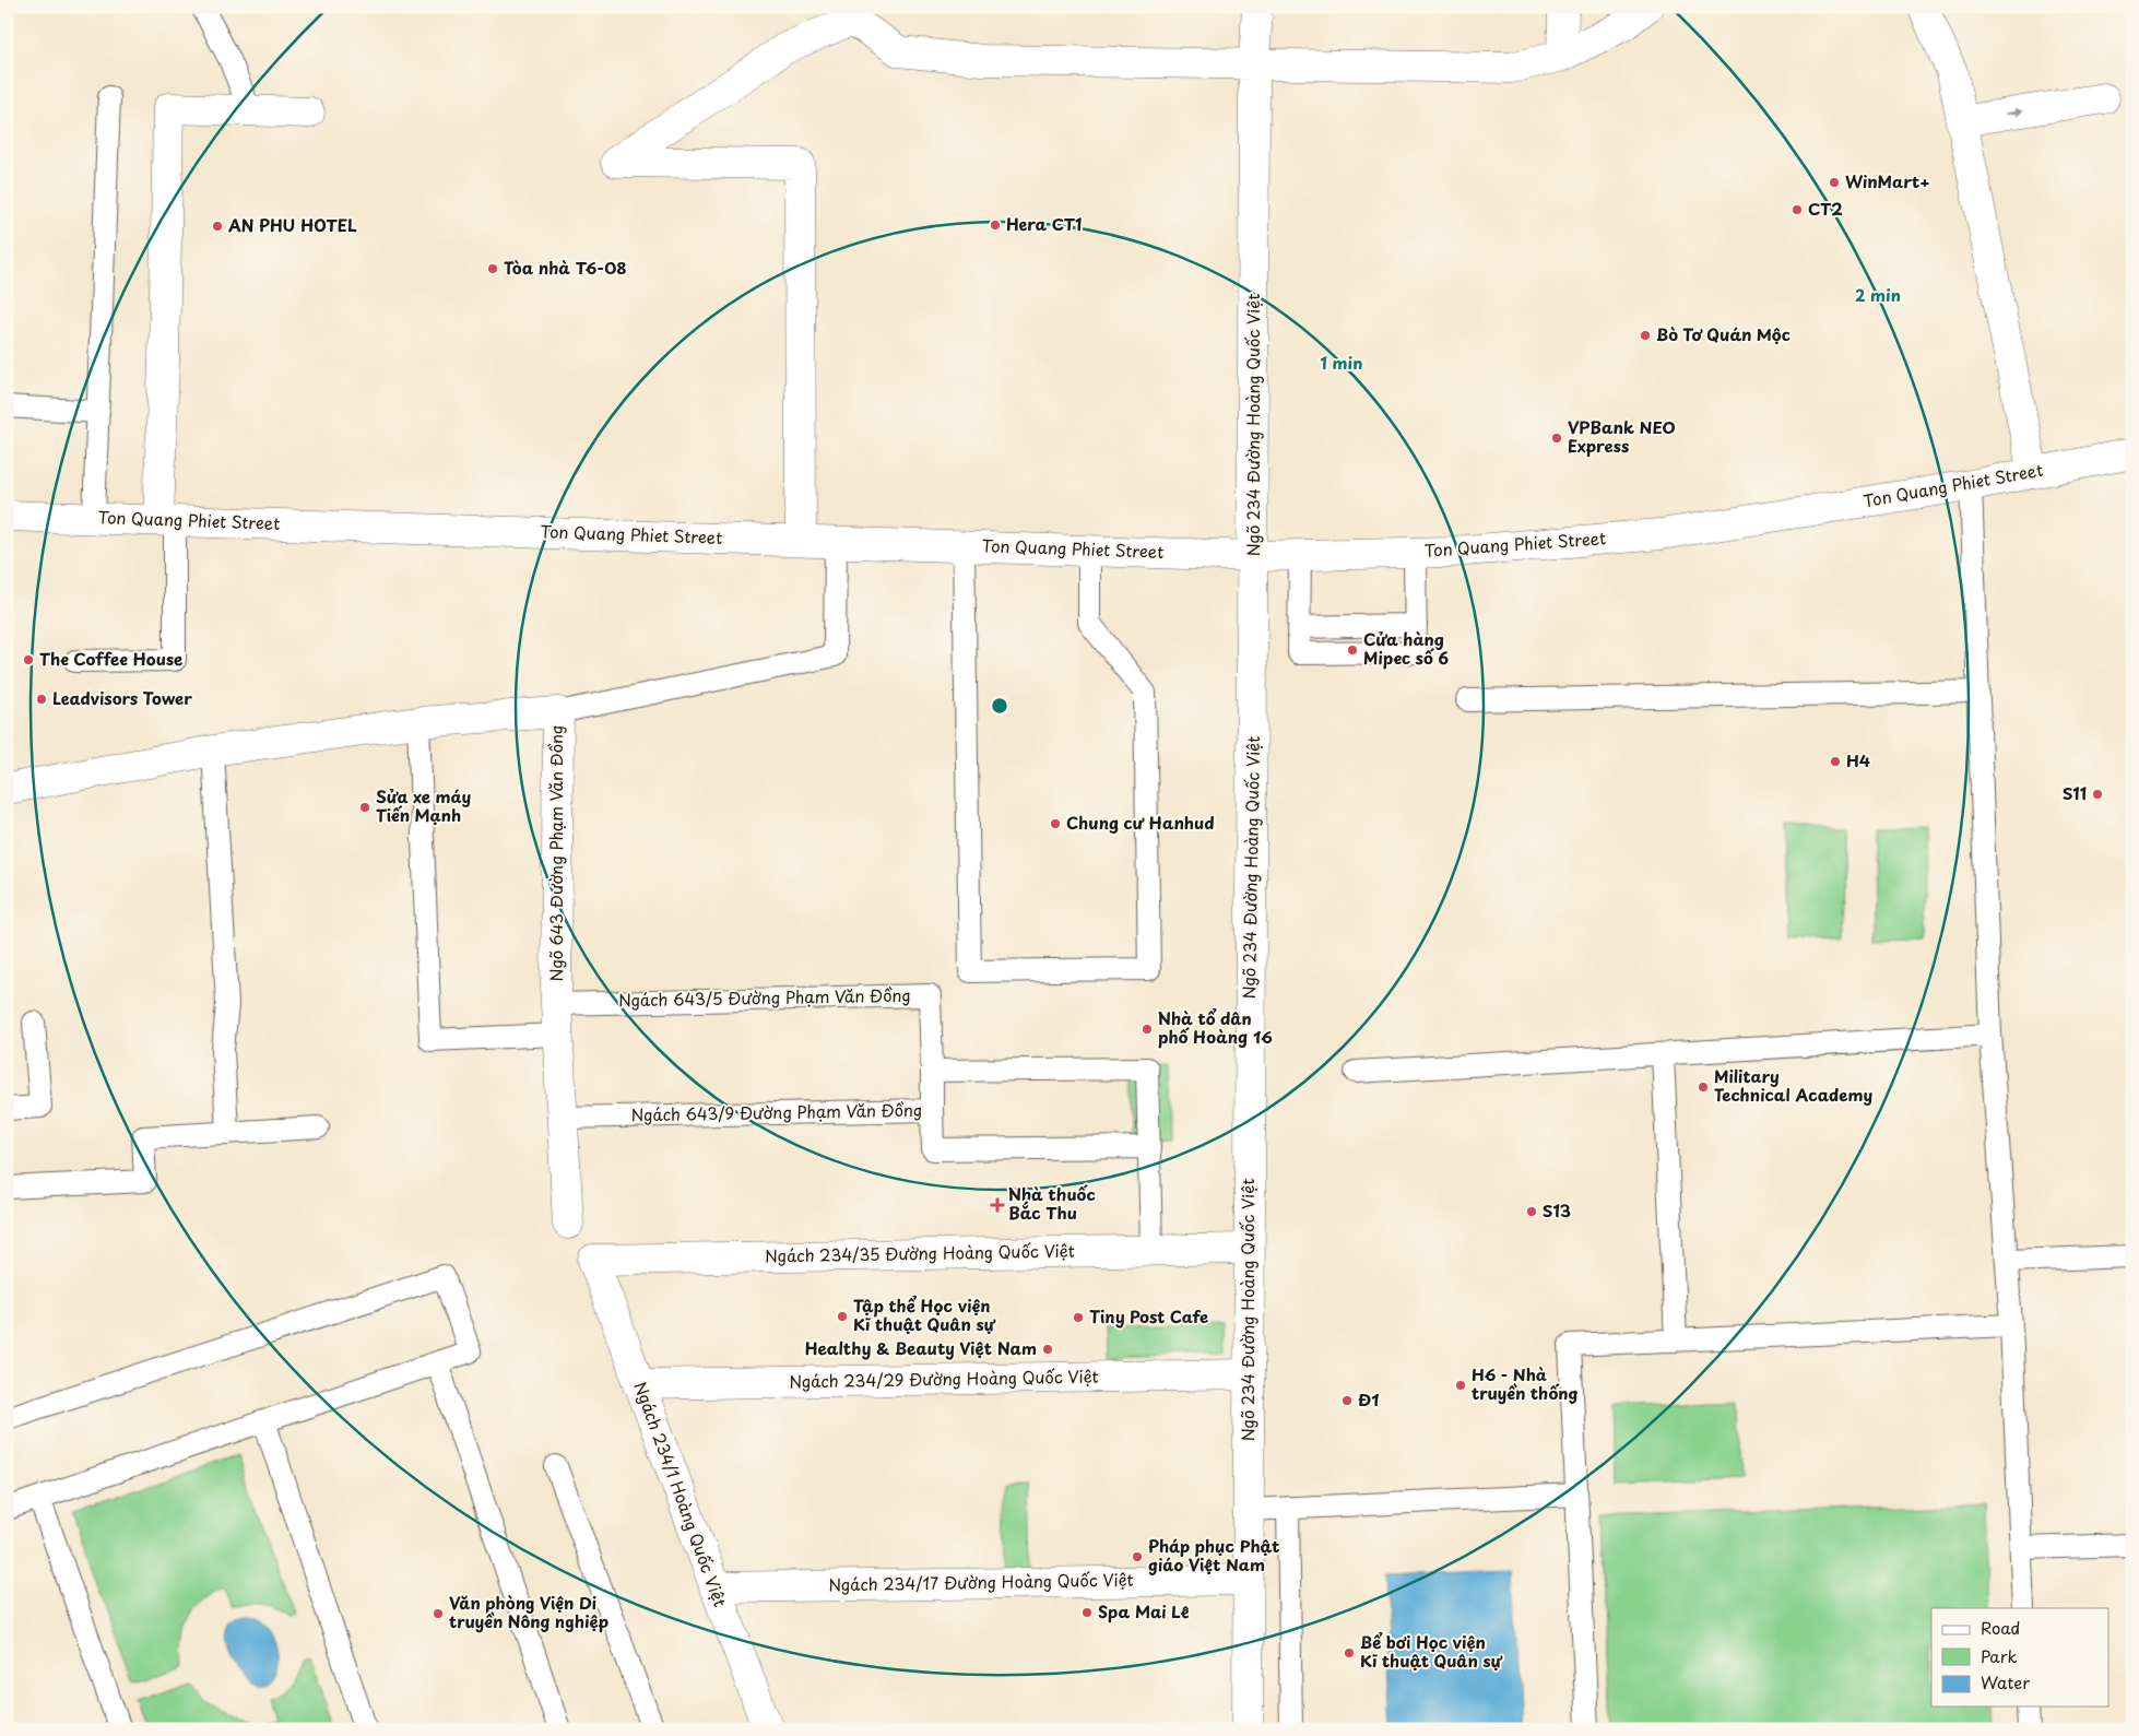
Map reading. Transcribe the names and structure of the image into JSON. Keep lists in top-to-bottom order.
{
  "streets": {
    "street": [
      "Ngõ 234 Đường Hoàng Quốc Việt",
      "Ton Quang Phiet Street",
      "Ngõ 643 Đường Phạm Văn Đồng",
      "Ngách 234/35 Đường Hoàng Quốc Việt",
      "Ngách 234/29 Đường Hoàng Quốc Việt",
      "Ngách 234/1 Hoàng Quốc Việt",
      "Ngách 234/17 Đường Hoàng Quốc Việt"
    ],
    "lane": ["Ngách 643/5 Đường Phạm Văn Đồng", "Ngách 643/9 Đường Phạm Văn Đồng"]
  },
  "crossings": [
    ["Ngõ 234 Đường Hoàng Quốc Việt", "Ton Quang Phiet Street"],
    ["Ngõ 234 Đường Hoàng Quốc Việt", "Ngách 234/35 Đường Hoàng Quốc Việt"],
    ["Ngõ 234 Đường Hoàng Quốc Việt", "Ngách 234/29 Đường Hoàng Quốc Việt"],
    ["Ngõ 234 Đường Hoàng Quốc Việt", "Ngách 234/17 Đường Hoàng Quốc Việt"],
    ["Ngõ 643 Đường Phạm Văn Đồng", "Ngách 643/5 Đường Phạm Văn Đồng"],
    ["Ngõ 643 Đường Phạm Văn Đồng", "Ngách 643/9 Đường Phạm Văn Đồng"],
    ["Ngách 643/5 Đường Phạm Văn Đồng", "Ngách 643/9 Đường Phạm Văn Đồng"],
    ["Ngách 234/35 Đường Hoàng Quốc Việt", "Ngách 234/1 Hoàng Quốc Việt"],
    ["Ngách 234/29 Đường Hoàng Quốc Việt", "Ngách 234/1 Hoàng Quốc Việt"],
    ["Ngách 234/1 Hoàng Quốc Việt", "Ngách 234/17 Đường Hoàng Quốc Việt"]
  ],
  "places": {
    "other": [
      "WinMart+",
      "CT2",
      "Hera CT1",
      "AN PHU HOTEL",
      "Tòa nhà T6-08",
      "Bò Tơ Quán Mộc",
      "VPBank NEO Express",
      "Cửa hàng Mipec số 6",
      "The Coffee House",
      "Leadvisors Tower",
      "H4",
      "S11",
      "Sửa xe máy Tiến Mạnh",
      "Chung cư Hanhud",
      "Nhà tổ dân phố Hoàng 16",
      "Military Technical Academy",
      "S13",
      "Tập thể Học viện Kĩ thuật Quân sự",
      "Tiny Post Cafe",
      "Healthy & Beauty Việt Nam",
      "H6 - Nhà truyền thống",
      "Đ1",
      "Pháp phục Phật giáo Việt Nam",
      "Spa Mai Lê",
      "Văn phòng Viện Di truyền Nông nghiệp",
      "Bể bơi Học viện Kĩ thuật Quân sự"
    ],
    "health": ["Nhà thuốc Bắc Thu"]
  },
  "legend": ["Road", "Park", "Water"],
  "rings": ["2 min", "1 min"]
}
